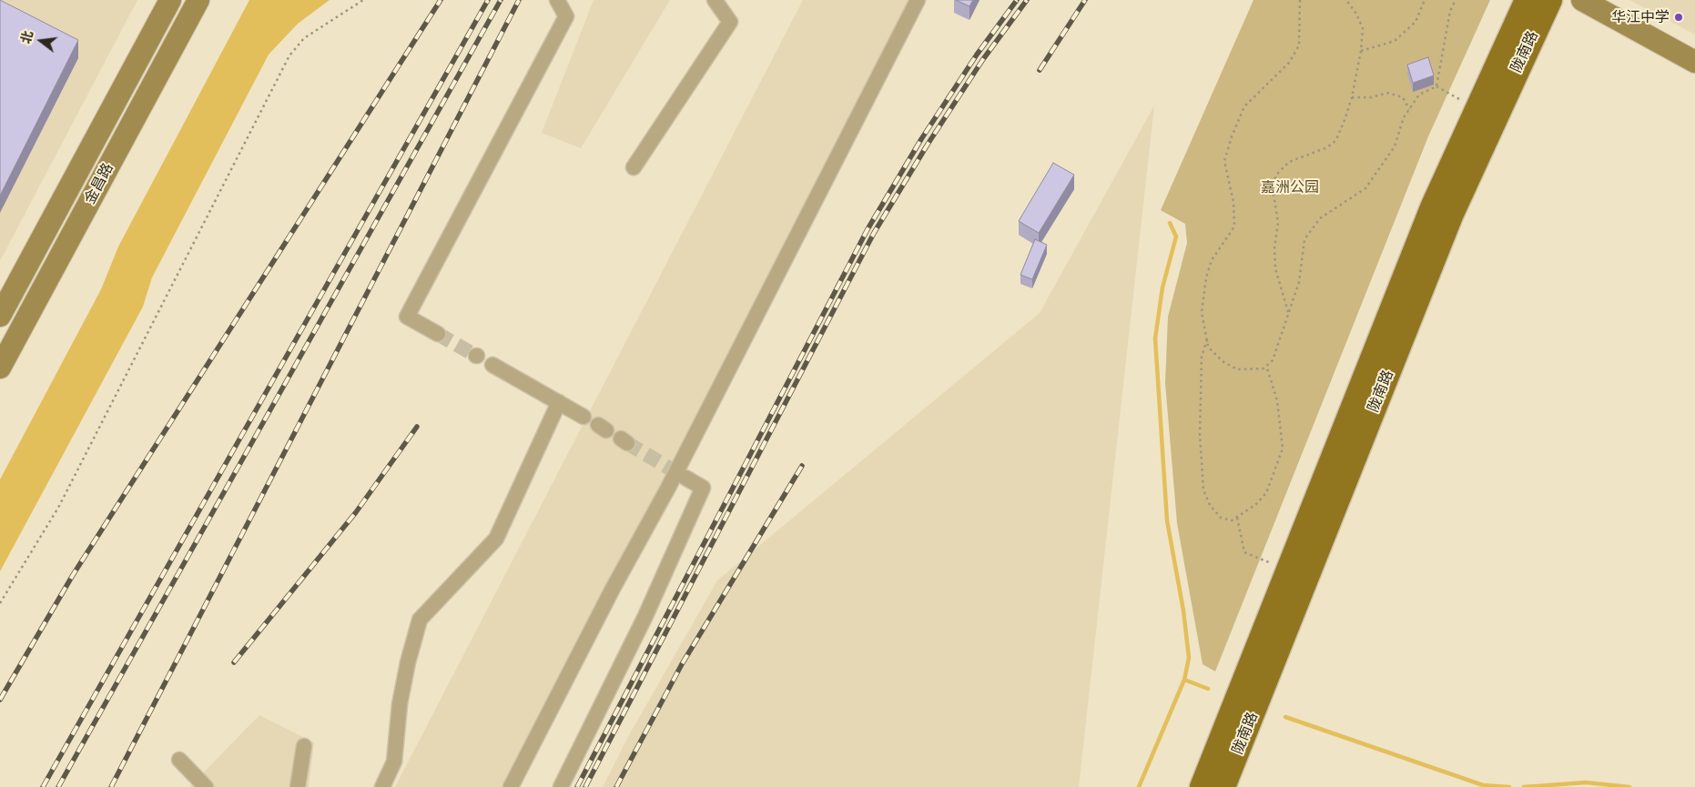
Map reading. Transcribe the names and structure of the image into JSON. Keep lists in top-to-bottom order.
{
  "streets": {
    "main road": ["陇南路", "金昌路"]
  },
  "parks": ["嘉洲公园"],
  "places": ["华江中学"],
  "north": "left"
}
